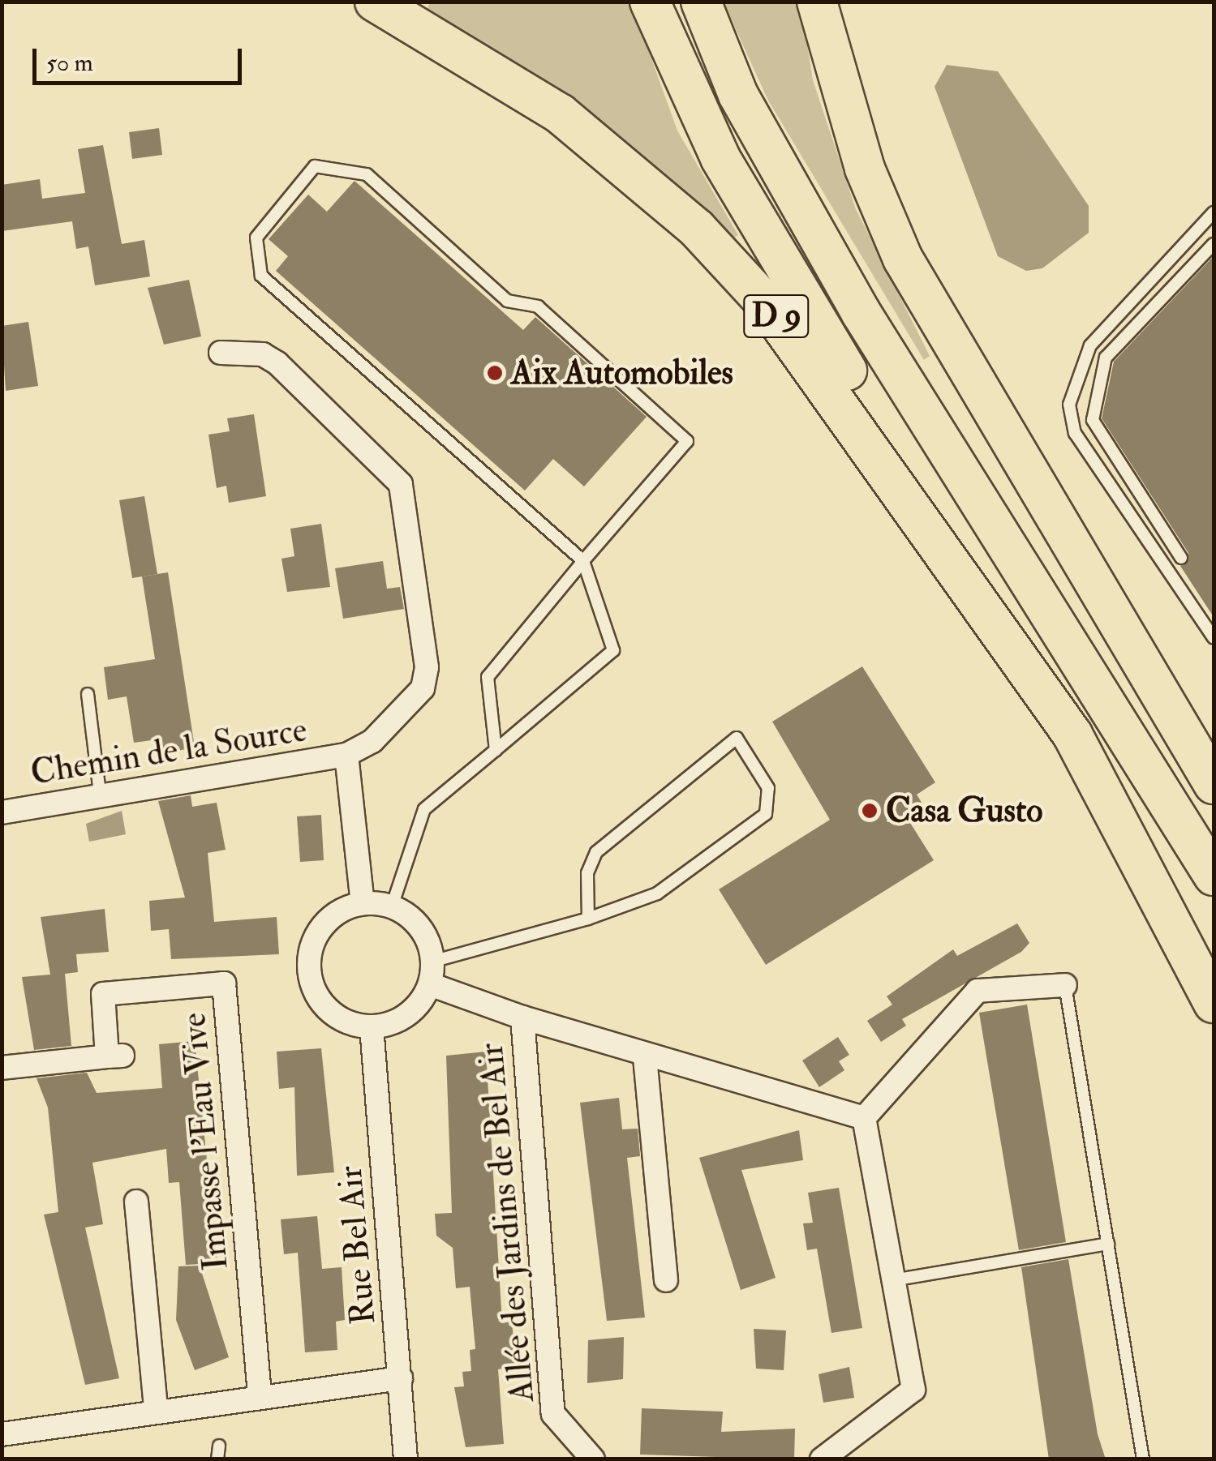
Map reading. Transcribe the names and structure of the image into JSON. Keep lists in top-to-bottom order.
{
  "streets": {
    "highway": ["D 9"],
    "street": [
      "Chemin de la Source",
      "Impasse l'Eau Vive",
      "Allée des Jardins de Bel Air",
      "Rue Bel Air"
    ]
  },
  "crossings": [
    ["Allée des Jardins de Bel Air", "Rue Bel Air"]
  ],
  "places": ["Aix Automobiles", "Casa Gusto"],
  "scale_bar": "50 m"
}
